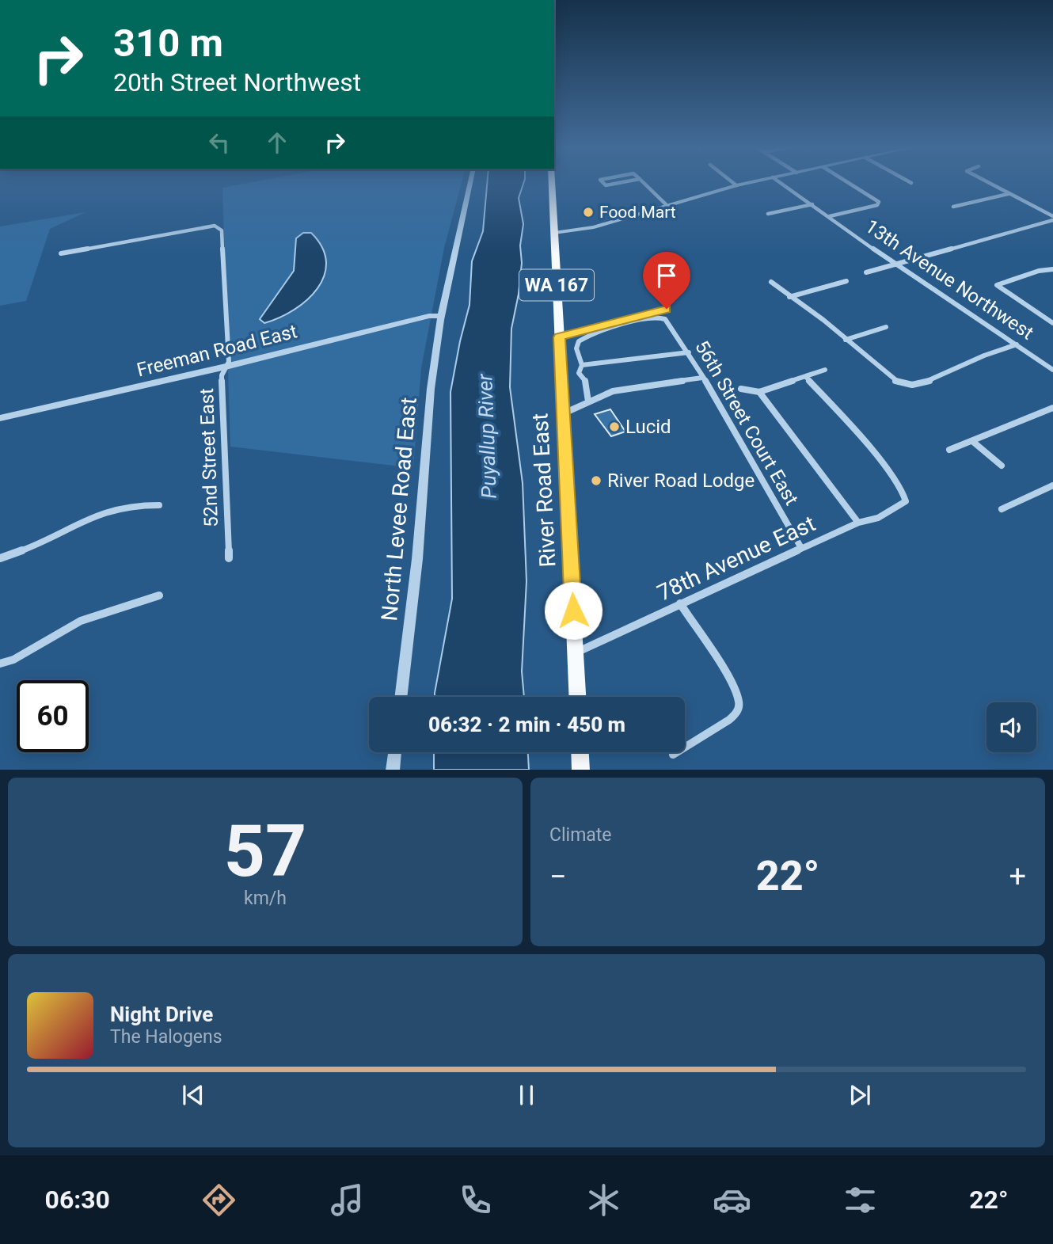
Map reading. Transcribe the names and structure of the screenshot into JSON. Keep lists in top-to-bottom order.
{
  "streets": {
    "main road": ["WA 167", "River Road East"],
    "street": [
      "13th Avenue Northwest",
      "Freeman Road East",
      "56th Street Court East",
      "52nd Street East",
      "North Levee Road East",
      "78th Avenue East"
    ]
  },
  "crossings": [
    ["WA 167", "River Road East"],
    ["Freeman Road East", "52nd Street East"],
    ["Freeman Road East", "North Levee Road East"],
    ["56th Street Court East", "78th Avenue East"],
    ["River Road East", "78th Avenue East"]
  ],
  "water": ["Puyallup River"],
  "places": ["Food Mart", "Lucid", "River Road Lodge"],
  "page": {
    "turn": ["310 m", "20th Street Northwest"],
    "limit": "60",
    "trip": "06:32 · 2 min · 450 m",
    "tile": [
      ["57", "km/h"],
      "Climate"
    ],
    "heat": ["−", "22°", "+"],
    "song": ["Night Drive", "The Halogens"],
    "tabs": ["06:30", "22°"]
  }
}
